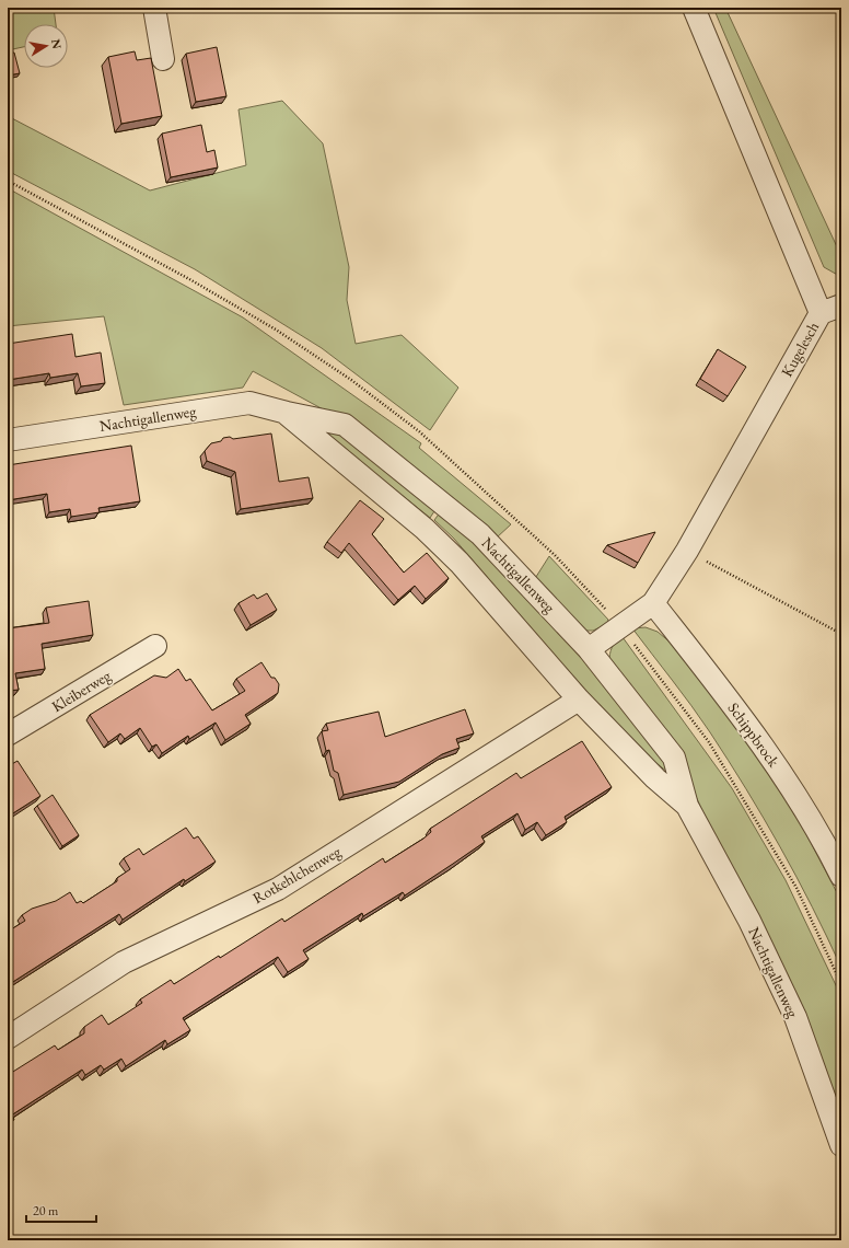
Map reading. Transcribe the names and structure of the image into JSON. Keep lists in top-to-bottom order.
{
  "streets": {
    "street": [
      "Kugelesch",
      "Nachtigallenweg",
      "Kleiberweg",
      "Schippbrock",
      "Rotkehlchenweg"
    ]
  },
  "crossings": [
    ["Kugelesch", "Nachtigallenweg"],
    ["Kugelesch", "Schippbrock"],
    ["Nachtigallenweg", "Rotkehlchenweg"]
  ],
  "scale_bar": "20 m",
  "north": "right"
}
